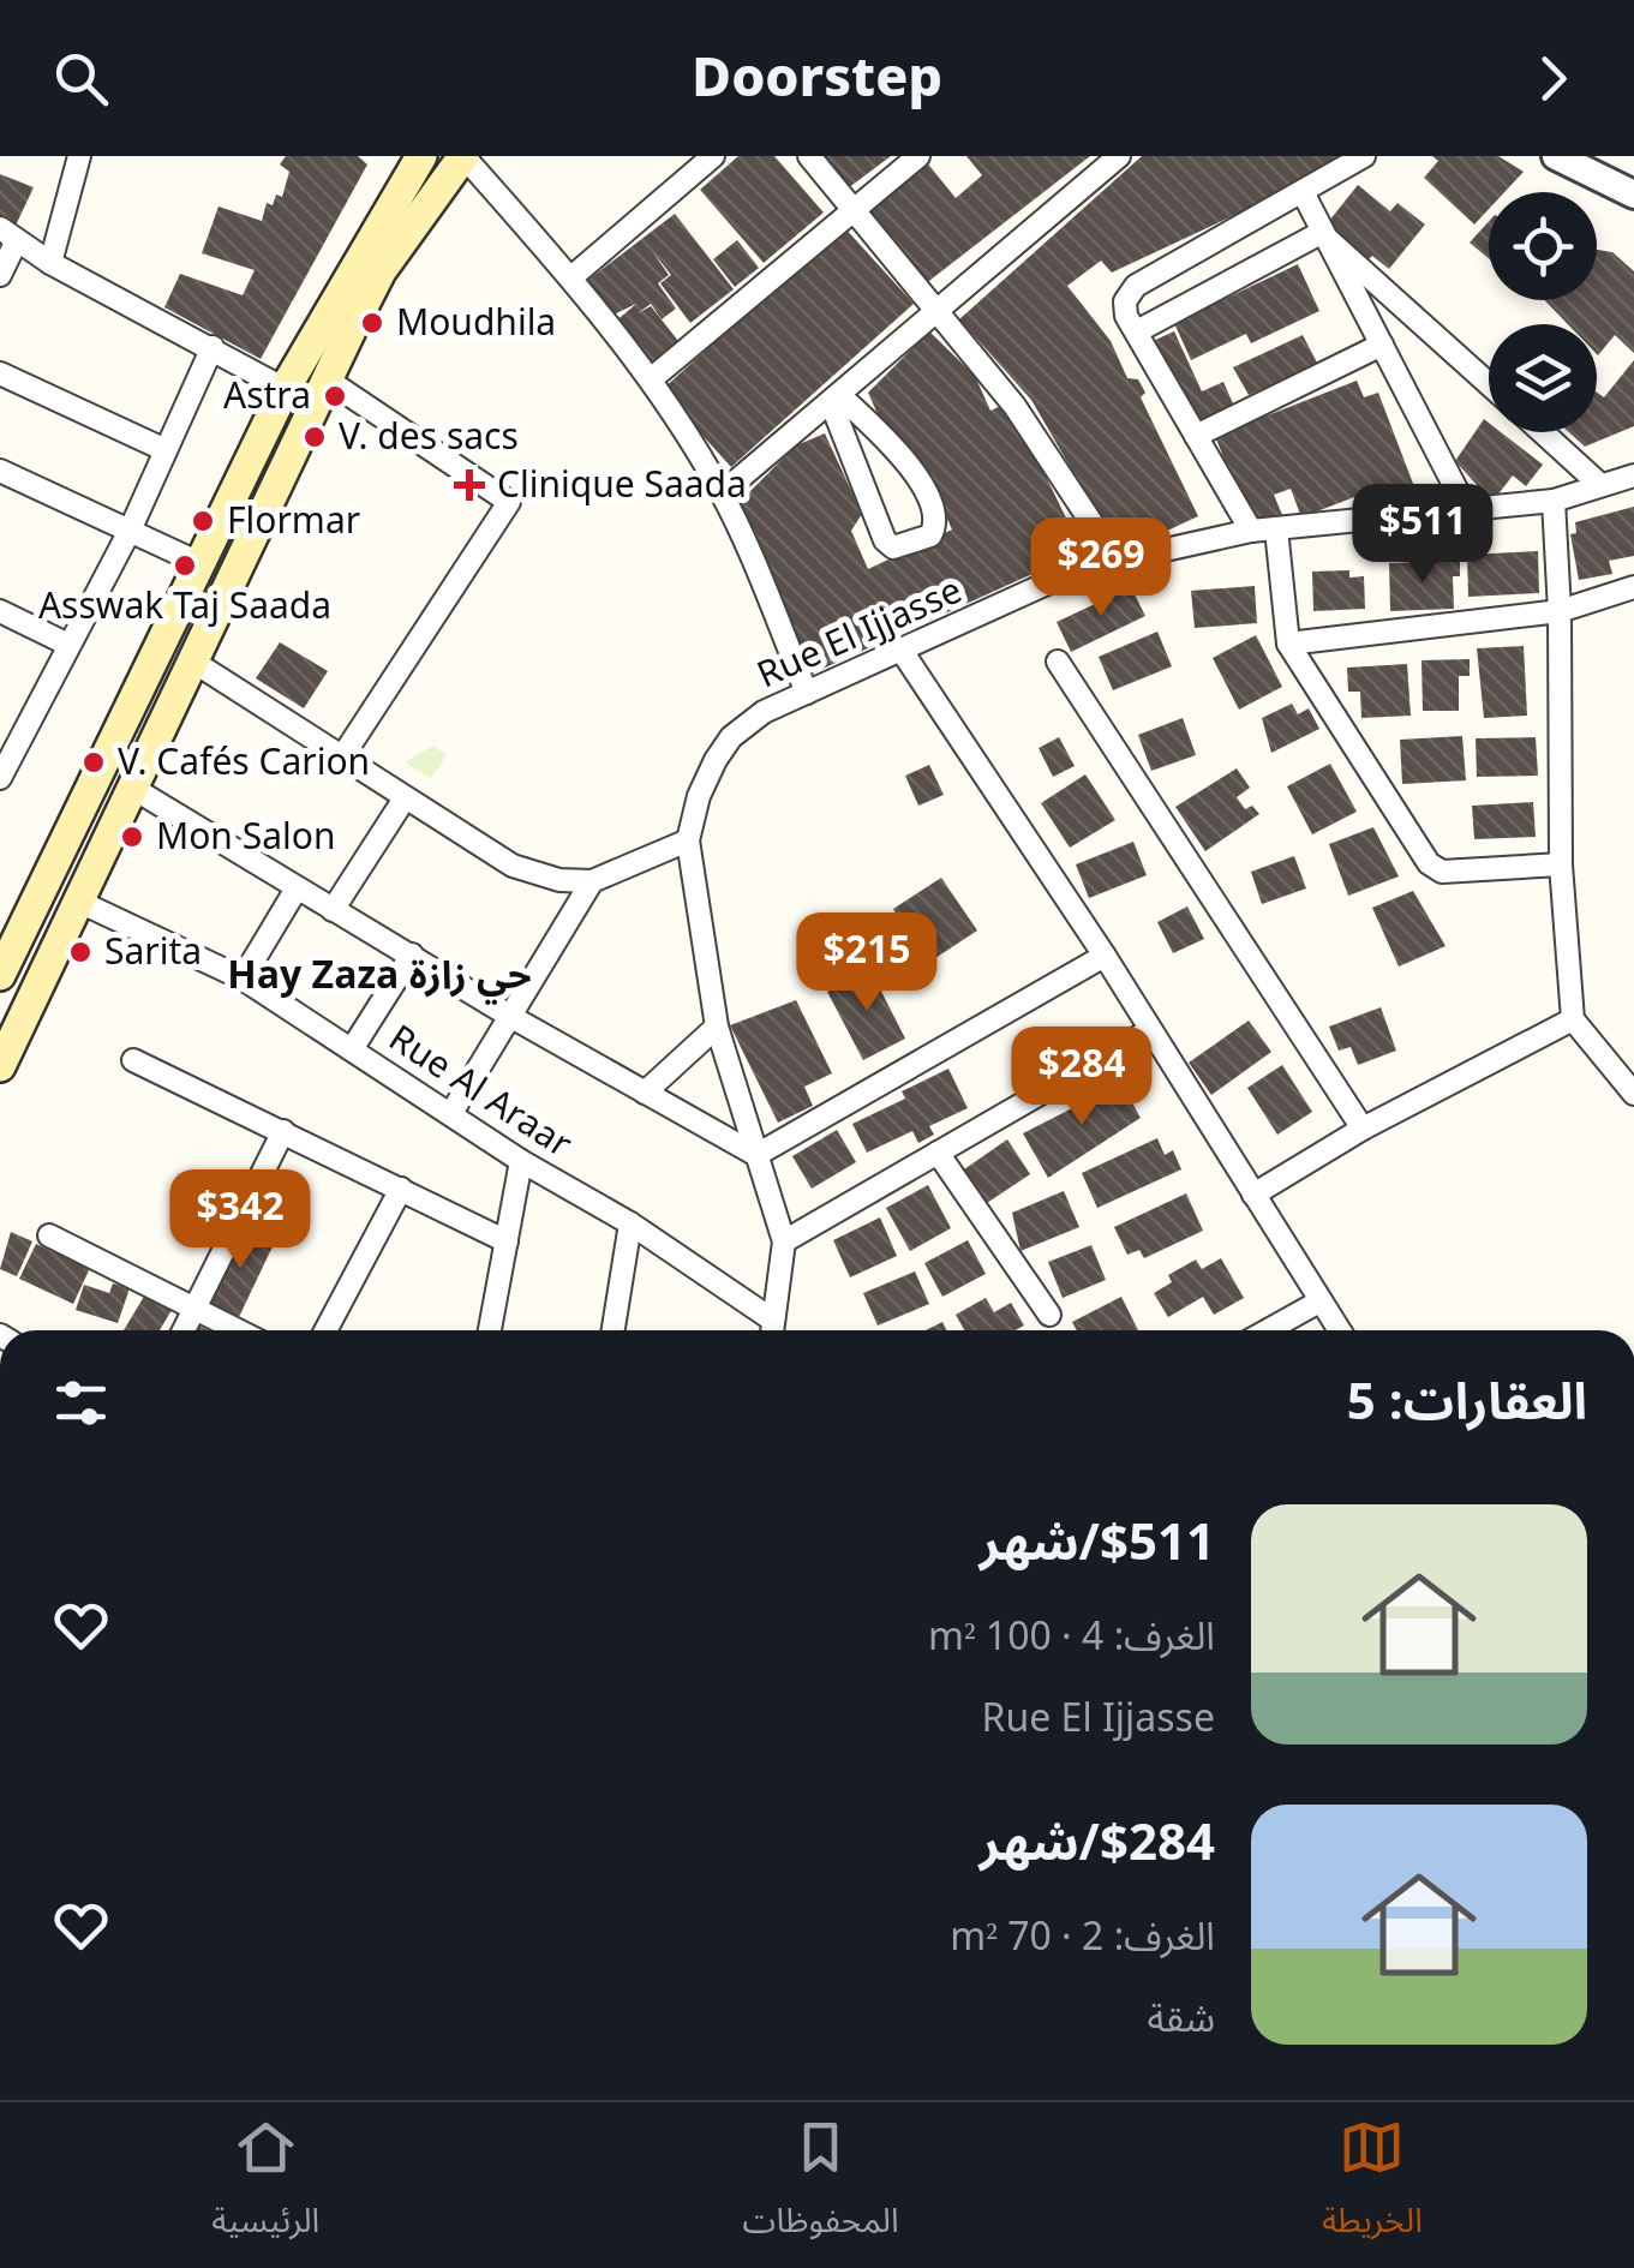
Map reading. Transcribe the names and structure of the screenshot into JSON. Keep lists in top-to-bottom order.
{
  "streets": {
    "street": ["Rue El Ijjasse", "Rue Al Araar"]
  },
  "crossings": [
    ["Rue El Ijjasse", "Rue Al Araar"]
  ],
  "districts": ["Hay Zaza حي زازة"],
  "places": {
    "other": [
      "Moudhila",
      "Astra",
      "V. des sacs",
      "Flormar",
      "Asswak Taj Saada",
      "V. Cafés Carion",
      "Mon Salon",
      "Sarita"
    ],
    "health": ["Clinique Saada"]
  },
  "page": {
    "header": "Doorstep",
    "price": [
      "$511",
      "$269",
      "$215",
      "$284",
      "$342"
    ],
    "heading": "العقارات: 5",
    "list": [
      {
        "name": "$511/شهر",
        "note": "الغرف: 4 · 100 m² · Rue El Ijjasse"
      },
      {
        "name": "$284/شهر",
        "note": "الغرف: 2 · 70 m² · شقة"
      }
    ],
    "tabs": ["الخريطة", "المحفوظات", "الرئيسية"]
  }
}
